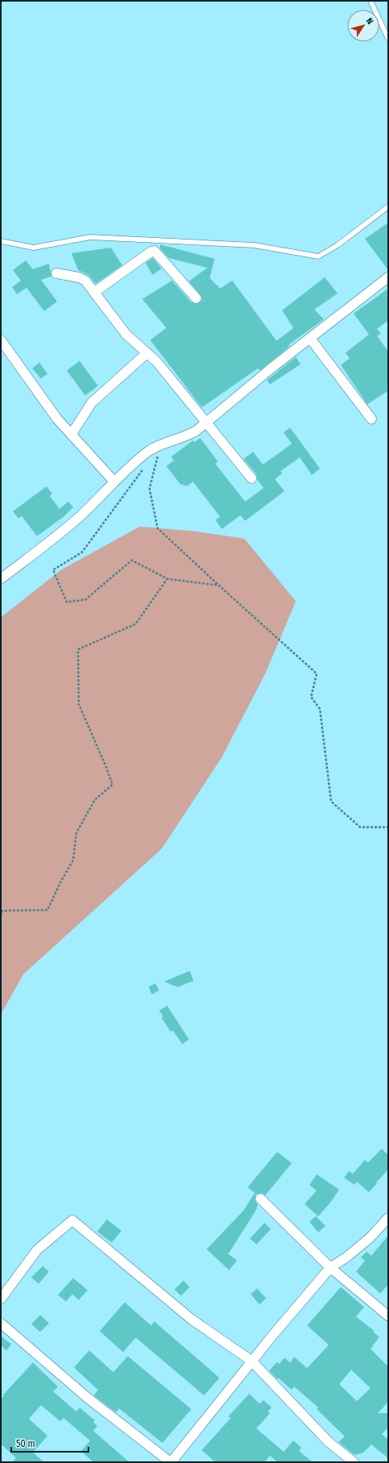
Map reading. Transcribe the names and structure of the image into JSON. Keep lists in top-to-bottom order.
{
  "scale_bar": "50 m",
  "north": "top right"
}
